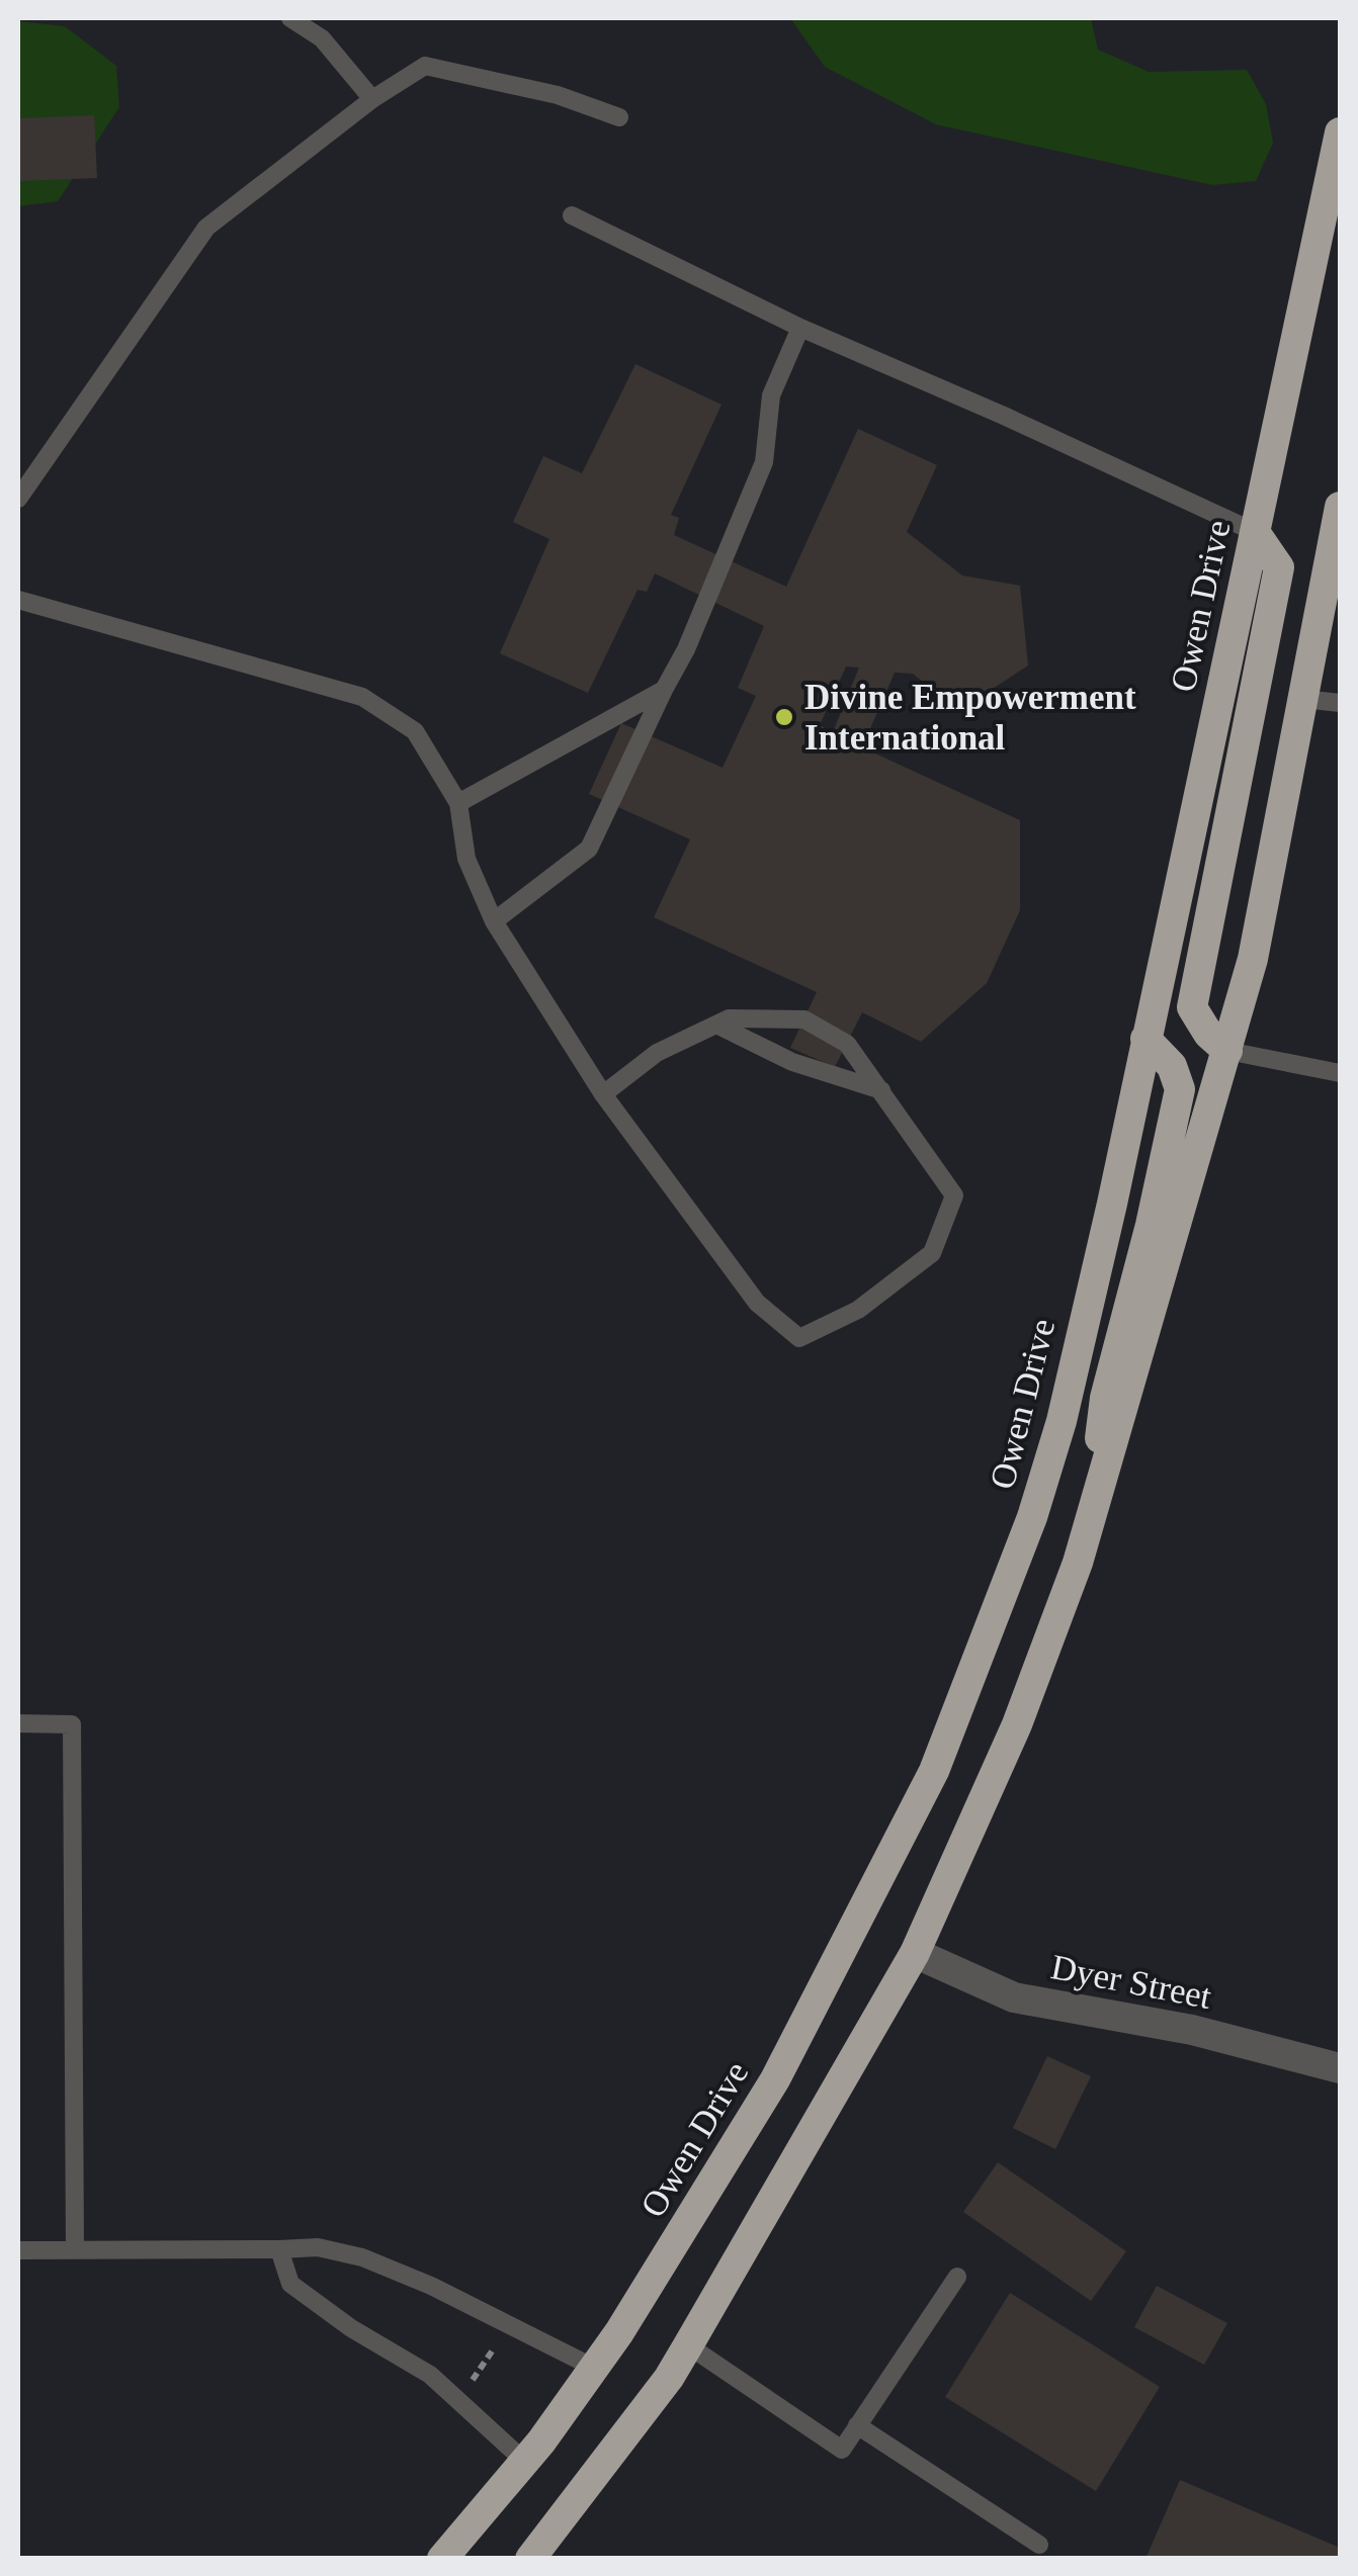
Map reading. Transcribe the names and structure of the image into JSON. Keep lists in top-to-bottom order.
{
  "streets": {
    "highway": ["Owen Drive"],
    "street": ["Dyer Street"]
  },
  "places": ["Divine Empowerment International"]
}
